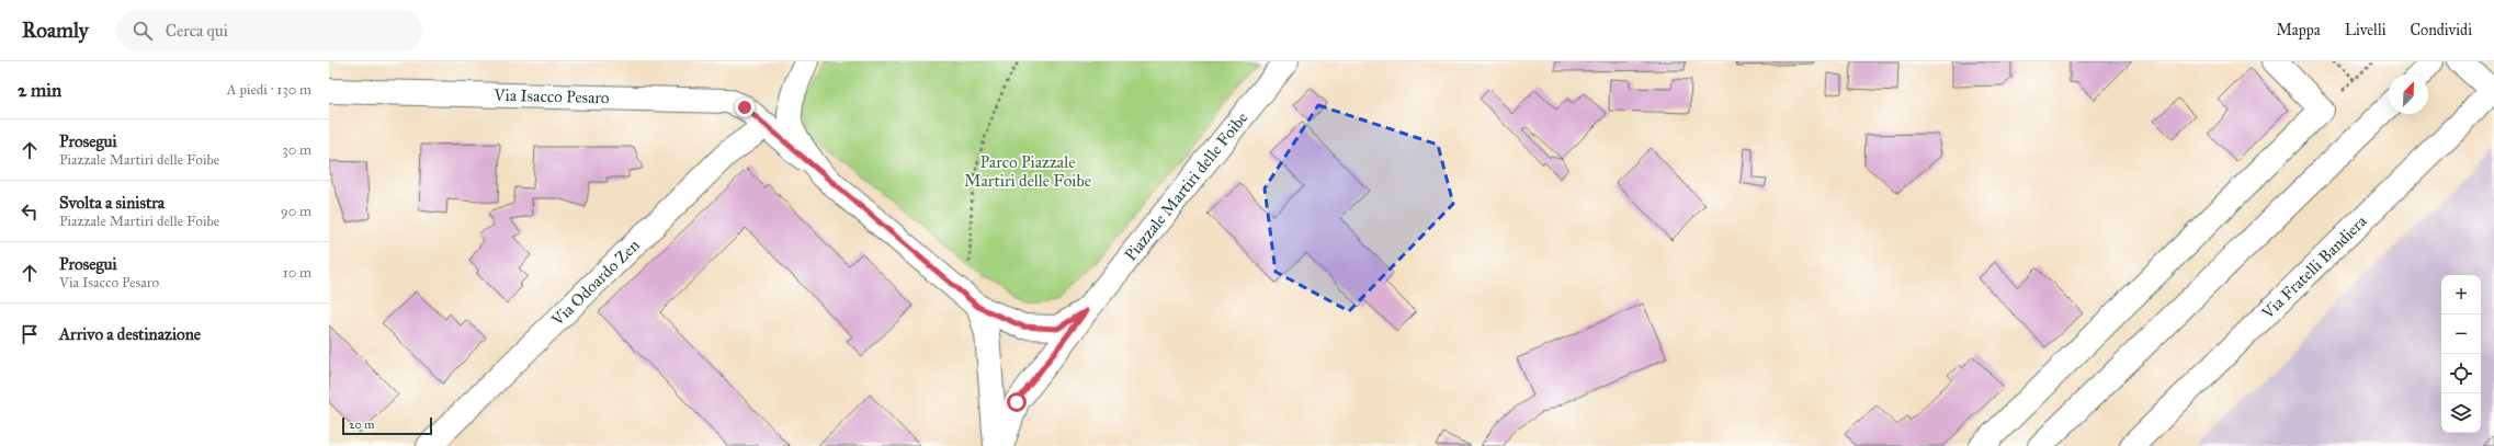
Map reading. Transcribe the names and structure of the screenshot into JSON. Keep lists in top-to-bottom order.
{
  "streets": {
    "street": [
      "Via Isacco Pesaro",
      "Piazzale Martiri delle Foibe",
      "Via Fratelli Bandiera",
      "Via Odoardo Zen"
    ]
  },
  "crossings": [
    ["Via Isacco Pesaro", "Piazzale Martiri delle Foibe"],
    ["Via Isacco Pesaro", "Via Odoardo Zen"],
    ["Piazzale Martiri delle Foibe", "Via Odoardo Zen"]
  ],
  "parks": ["Parco Piazzale Martiri delle Foibe"],
  "scale_bar": "20 m",
  "north": "top right",
  "page": {
    "header": "Roamly",
    "search": "Cerca qui",
    "nav": ["Mappa", "Livelli", "Condividi"],
    "heading": ["2 min", "A piedi · 130 m"],
    "list": [
      ["Prosegui", "Piazzale Martiri delle Foibe", "30 m"],
      ["Svolta a sinistra", "Piazzale Martiri delle Foibe", "90 m"],
      ["Prosegui", "Via Isacco Pesaro", "10 m"],
      "Arrivo a destinazione"
    ],
    "map_buttons": ["+", "−"],
    "scale": "20 m"
  }
}
